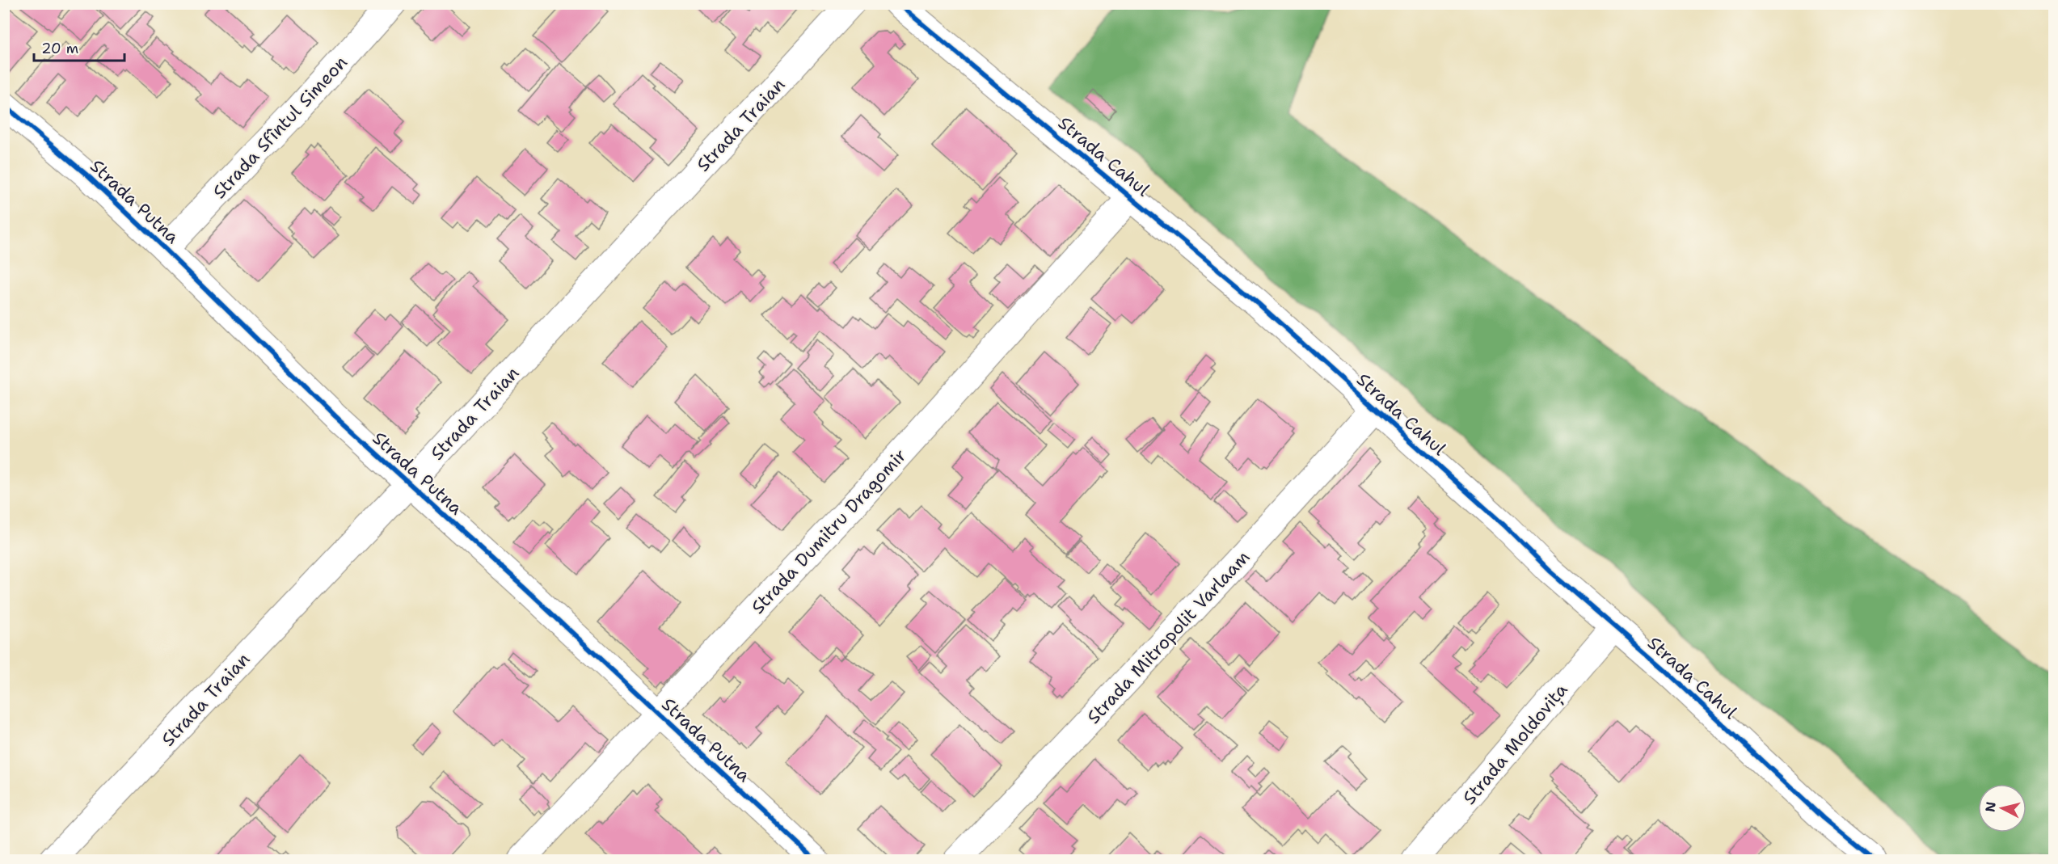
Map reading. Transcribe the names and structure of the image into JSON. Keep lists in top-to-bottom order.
{
  "streets": {
    "main road": [
      "Strada Trаian",
      "Strada Sfîntul Simeon",
      "Strada Cahul",
      "Strada Putna",
      "Strada Dumitru Dragomir",
      "Strada Mitropolit Varlaam",
      "Strada Moldovița"
    ]
  },
  "crossings": [
    ["Strada Trаian", "Strada Putna"],
    ["Strada Sfîntul Simeon", "Strada Putna"],
    ["Strada Cahul", "Strada Dumitru Dragomir"],
    ["Strada Cahul", "Strada Mitropolit Varlaam"],
    ["Strada Cahul", "Strada Moldovița"],
    ["Strada Putna", "Strada Dumitru Dragomir"]
  ],
  "scale_bar": "20 m",
  "north": "left"
}
